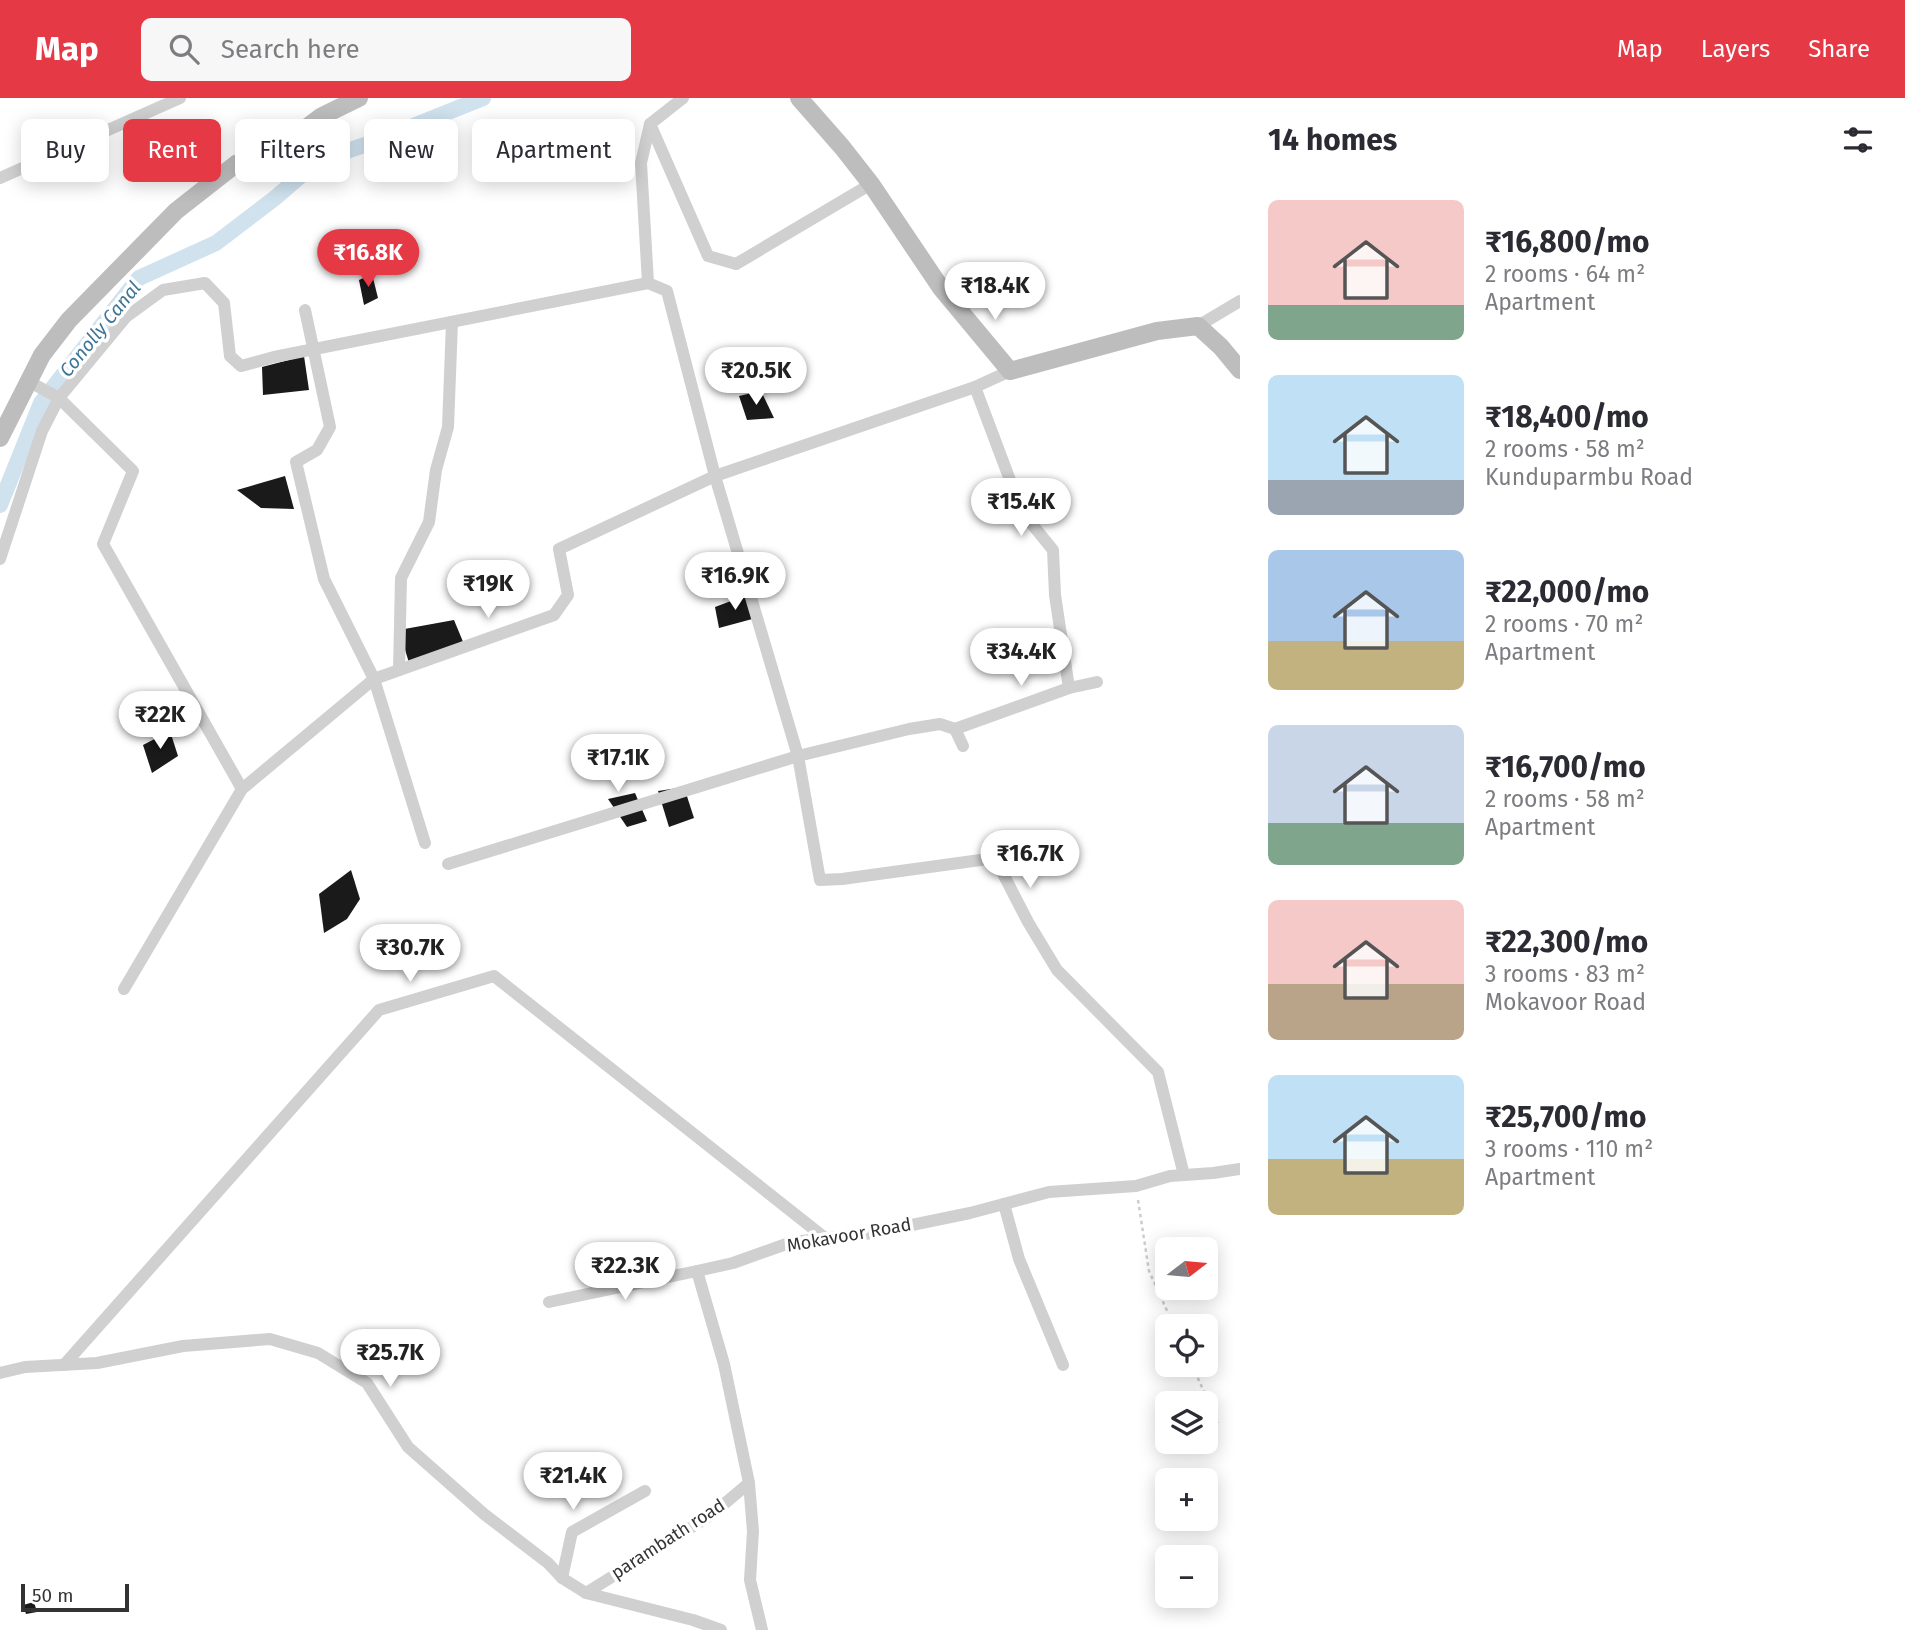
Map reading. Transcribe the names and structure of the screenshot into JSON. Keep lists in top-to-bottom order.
{
  "streets": {
    "street": ["Mokavoor Road", "parambath road"]
  },
  "water": ["Conolly Canal"],
  "scale_bar": "50 m",
  "north": "right",
  "page": {
    "header": "Map",
    "search": "Search here",
    "nav": ["Map", "Layers", "Share"],
    "heading": "14 homes",
    "chip": [
      "Buy",
      "Rent",
      "Filters",
      "New",
      "Apartment"
    ],
    "list": [
      {
        "name": "₹16,800/mo",
        "note": "2 rooms · 64 m² · Apartment"
      },
      {
        "name": "₹18,400/mo",
        "note": "2 rooms · 58 m² · Kunduparmbu Road"
      },
      {
        "name": "₹22,000/mo",
        "note": "2 rooms · 70 m² · Apartment"
      },
      {
        "name": "₹16,700/mo",
        "note": "2 rooms · 58 m² · Apartment"
      },
      {
        "name": "₹22,300/mo",
        "note": "3 rooms · 83 m² · Mokavoor Road"
      },
      {
        "name": "₹25,700/mo",
        "note": "3 rooms · 110 m² · Apartment"
      }
    ],
    "price": [
      "₹16.8K",
      "₹18.4K",
      "₹20.5K",
      "₹15.4K",
      "₹16.9K",
      "₹19K",
      "₹34.4K",
      "₹22K",
      "₹17.1K",
      "₹16.7K",
      "₹30.7K",
      "₹22.3K",
      "₹25.7K",
      "₹21.4K"
    ],
    "map_buttons": ["+", "−"],
    "scale": "50 m"
  }
}
